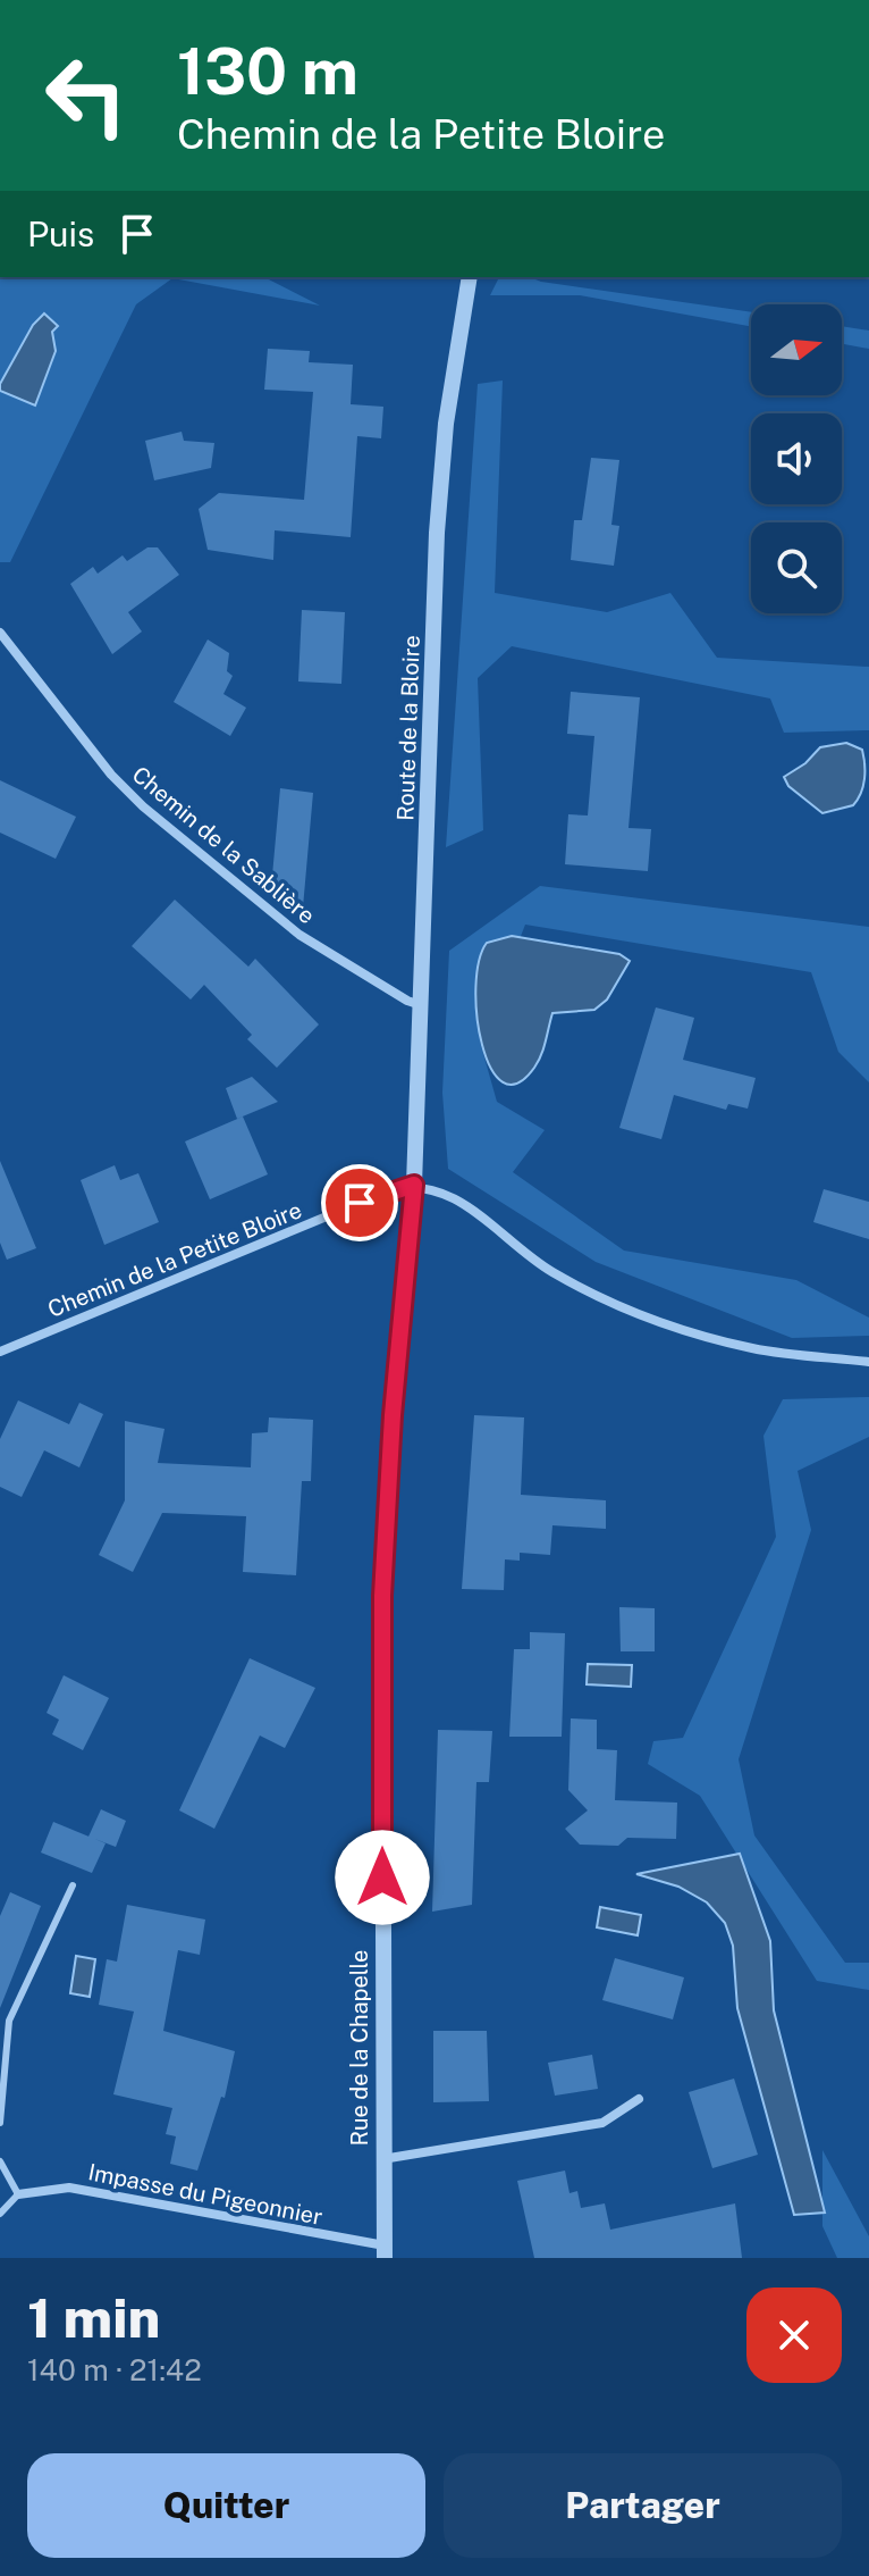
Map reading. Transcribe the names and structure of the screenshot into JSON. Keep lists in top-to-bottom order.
{
  "streets": {
    "street": [
      "Route de la Bloire",
      "Chemin de la Sablière",
      "Chemin de la Petite Bloire",
      "Rue de la Chapelle",
      "Impasse du Pigeonnier"
    ]
  },
  "crossings": [
    ["Route de la Bloire", "Chemin de la Sablière"],
    ["Route de la Bloire", "Chemin de la Petite Bloire"],
    ["Route de la Bloire", "Rue de la Chapelle"],
    ["Chemin de la Petite Bloire", "Rue de la Chapelle"],
    ["Rue de la Chapelle", "Impasse du Pigeonnier"]
  ],
  "north": "right",
  "page": {
    "turn": ["130 m", "Chemin de la Petite Bloire"],
    "then": "Puis",
    "heading": ["1 min", "140 m · 21:42"],
    "buttons": ["Quitter", "Partager"]
  }
}
